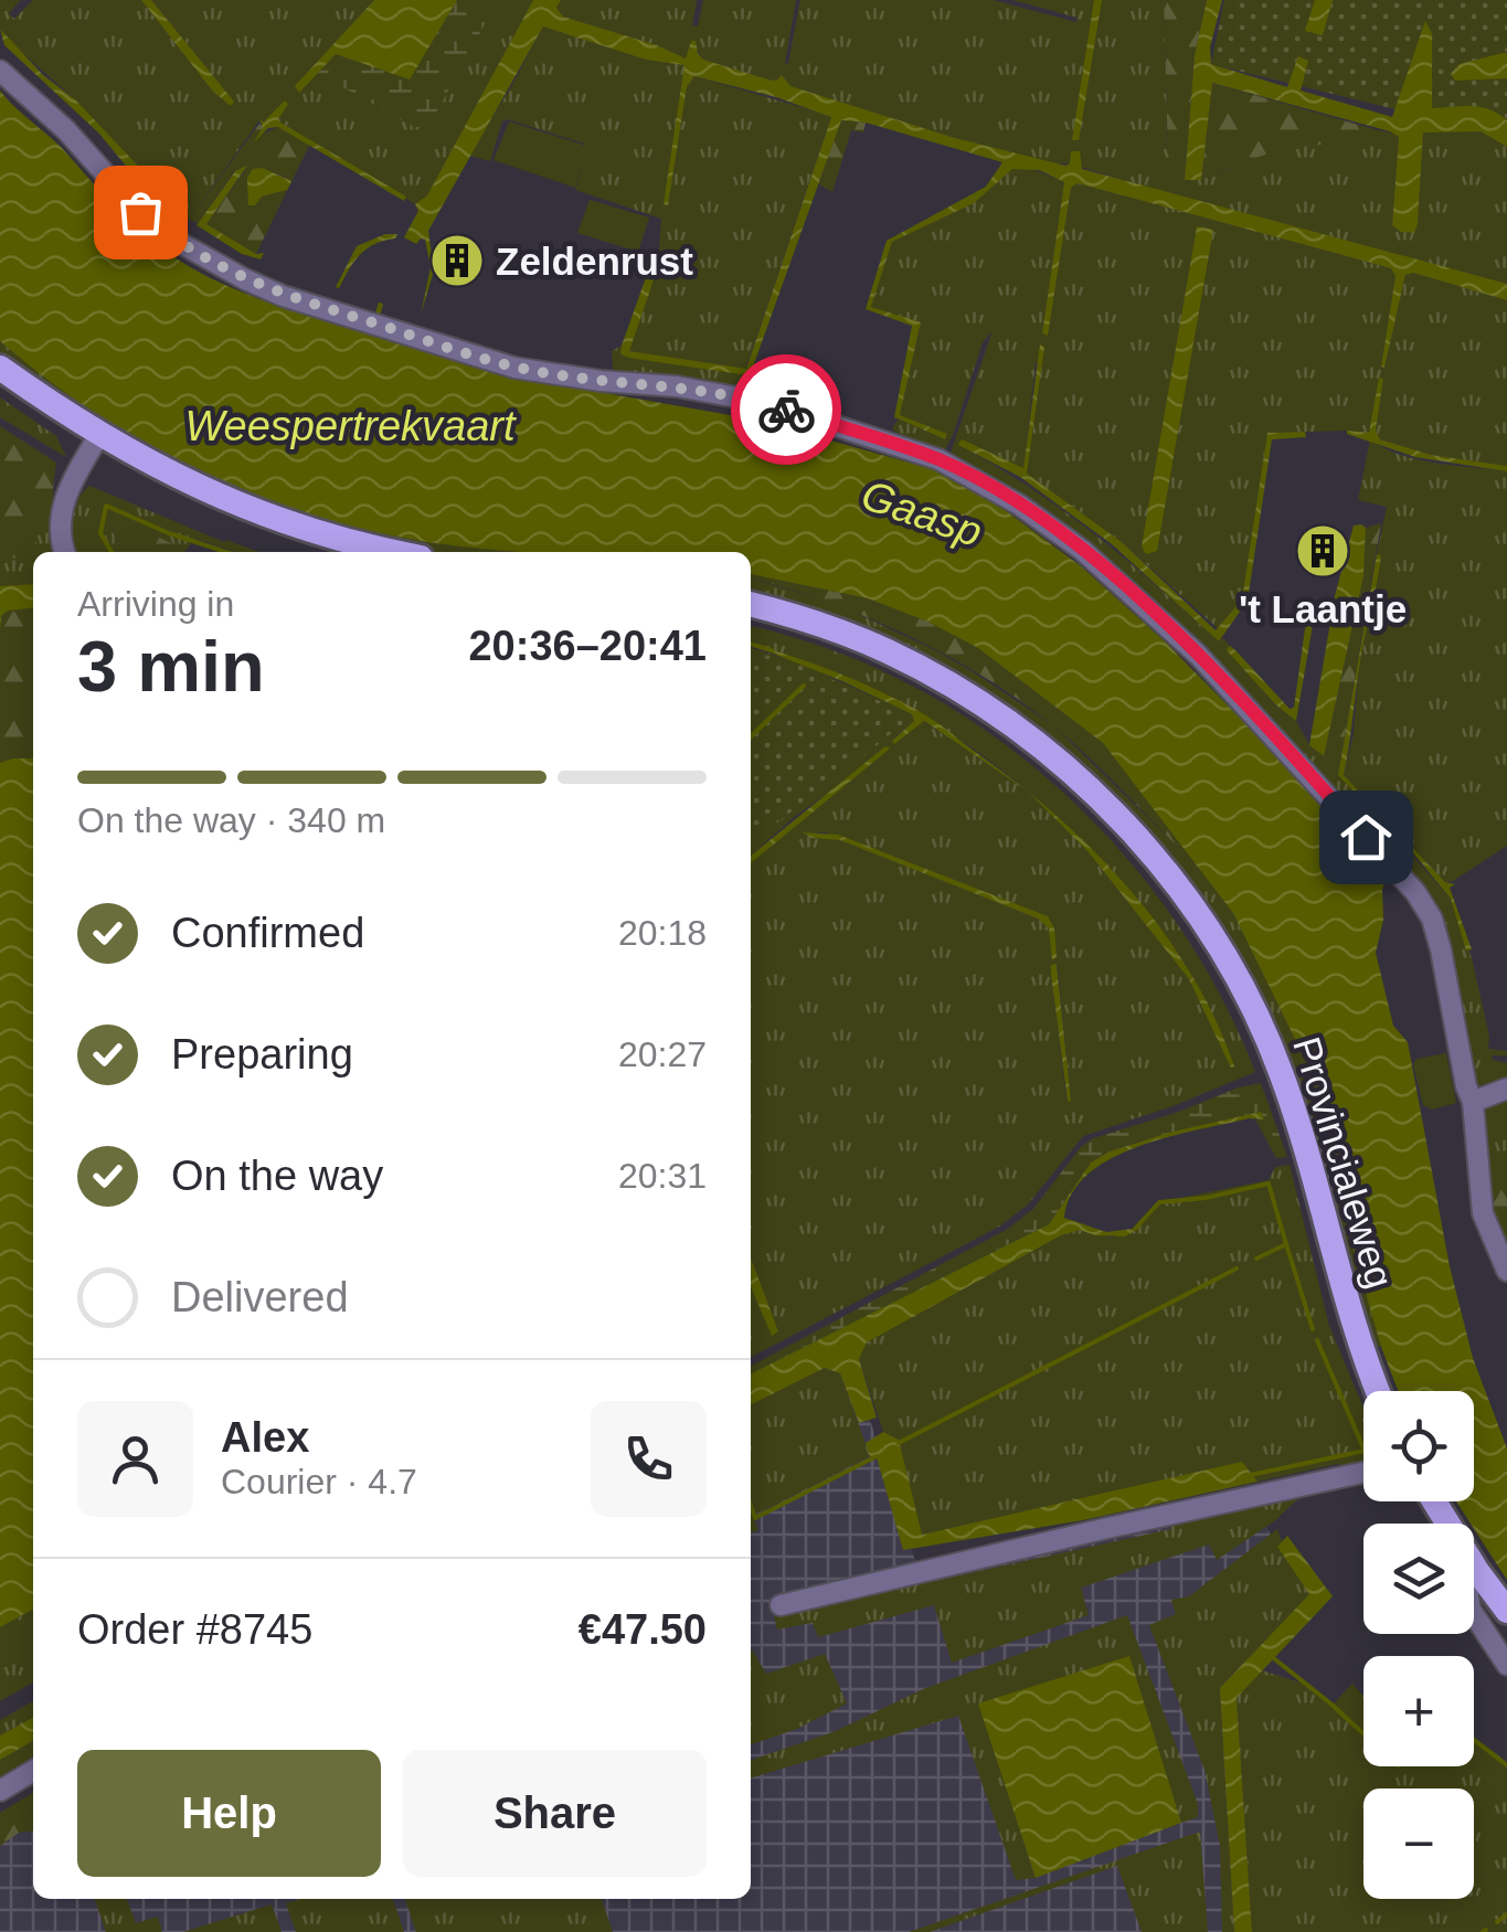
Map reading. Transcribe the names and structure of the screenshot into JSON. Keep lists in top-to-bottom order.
{
  "streets": {
    "main road": ["Provincialeweg"]
  },
  "water": ["Weespertrekvaart", "Gaasp"],
  "places": {
    "building": ["Zeldenrust", "'t Laantje"]
  },
  "page": {
    "heading": ["3 min", "Arriving in", "20:36–20:41"],
    "panel": [
      "Alex",
      "Courier · 4.7",
      "Order #8745",
      "€47.50"
    ],
    "bar": "On the way · 340 m",
    "list": [
      ["Confirmed", "20:18"],
      ["Preparing", "20:27"],
      ["On the way", "20:31"],
      "Delivered"
    ],
    "map_buttons": ["+", "−"],
    "buttons": ["Help", "Share"]
  }
}
